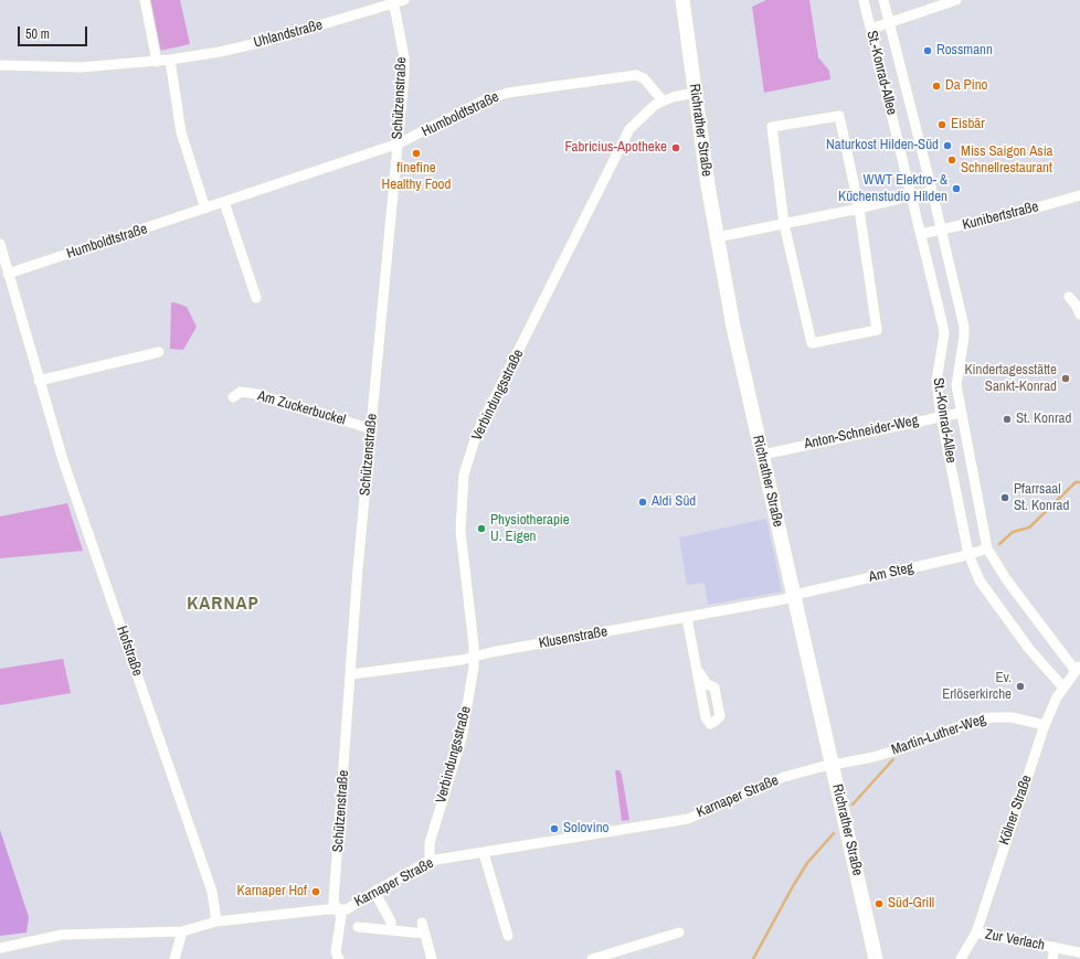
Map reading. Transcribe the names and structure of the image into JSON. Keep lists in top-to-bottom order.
{
  "streets": {
    "main road": ["Richrather Straße"],
    "street": [
      "Uhlandstraße",
      "St.-Konrad-Allee",
      "Schützenstraße",
      "Humboldtstraße",
      "Kunibertstraße",
      "Verbindungsstraße",
      "Am Zuckerbuckel",
      "Anton-Schneider-Weg",
      "Am Steg",
      "Klusenstraße",
      "Hofstraße",
      "Martin-Luther-Weg",
      "Karnaper Straße",
      "Kölner Straße",
      "Zur Verlach"
    ]
  },
  "crossings": [
    ["Uhlandstraße", "Schützenstraße"],
    ["St.-Konrad-Allee", "Kunibertstraße"],
    ["St.-Konrad-Allee", "Anton-Schneider-Weg"],
    ["St.-Konrad-Allee", "Am Steg"],
    ["St.-Konrad-Allee", "Kölner Straße"],
    ["Schützenstraße", "Humboldtstraße"],
    ["Schützenstraße", "Am Zuckerbuckel"],
    ["Schützenstraße", "Klusenstraße"],
    ["Schützenstraße", "Karnaper Straße"],
    ["Humboldtstraße", "Verbindungsstraße"],
    ["Humboldtstraße", "Hofstraße"],
    ["Richrather Straße", "Verbindungsstraße"],
    ["Richrather Straße", "Anton-Schneider-Weg"],
    ["Richrather Straße", "Am Steg"],
    ["Richrather Straße", "Klusenstraße"],
    ["Richrather Straße", "Martin-Luther-Weg"],
    ["Richrather Straße", "Karnaper Straße"],
    ["Verbindungsstraße", "Klusenstraße"],
    ["Verbindungsstraße", "Karnaper Straße"],
    ["Am Steg", "Klusenstraße"],
    ["Hofstraße", "Karnaper Straße"],
    ["Martin-Luther-Weg", "Karnaper Straße"],
    ["Martin-Luther-Weg", "Kölner Straße"],
    ["Kölner Straße", "Zur Verlach"]
  ],
  "districts": ["KARNAP"],
  "places": [
    "Rossmann",
    "Da Pino",
    "Eisbär",
    "Naturkost Hilden-Süd",
    "Fabricius-Apotheke",
    "finefine Healthy Food",
    "Miss Saigon Asia Schnellrestaurant",
    "WWT Elektro- & Küchenstudio Hilden",
    "Kindertagesstätte Sankt-Konrad",
    "St. Konrad",
    "Pfarrsaal St. Konrad",
    "Aldi Süd",
    "Physiotherapie U. Eigen",
    "Ev. Erlöserkirche",
    "Solovino",
    "Karnaper Hof",
    "Süd-Grill"
  ],
  "scale_bar": "50 m"
}
